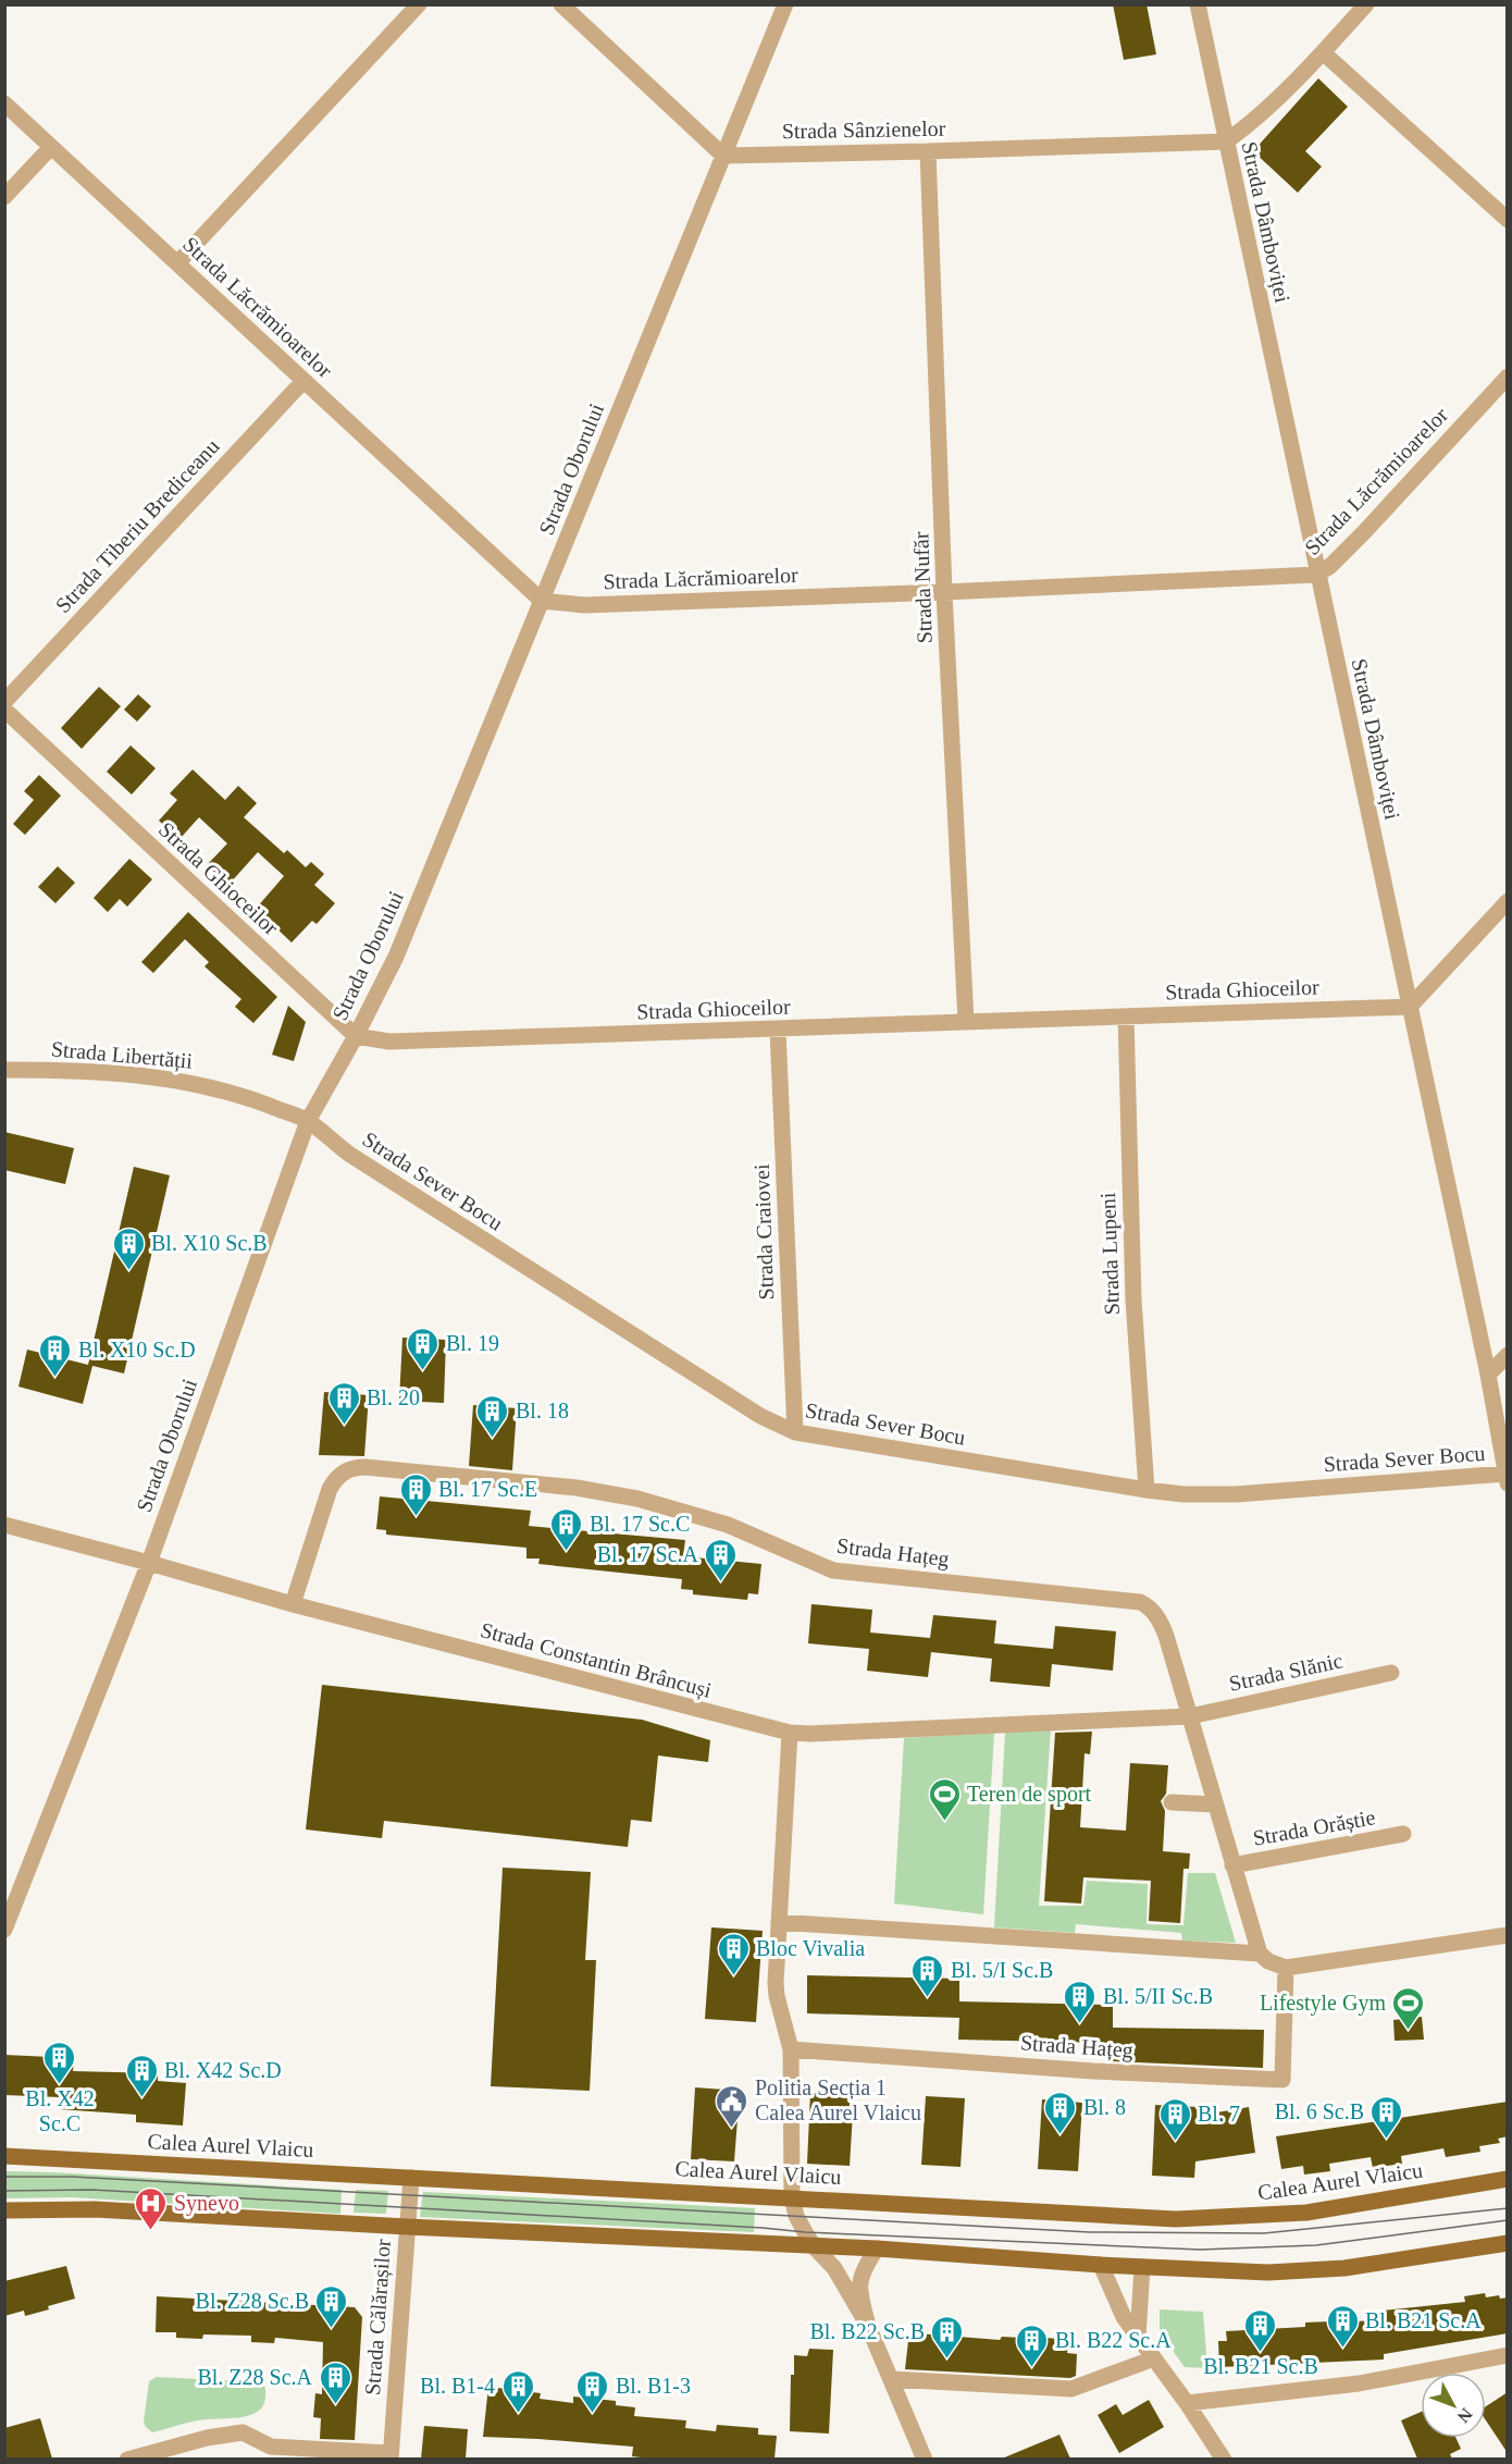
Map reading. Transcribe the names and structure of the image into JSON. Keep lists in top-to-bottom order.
{
  "streets": {
    "main road": ["Calea Aurel Vlaicu"],
    "street": [
      "Strada Sânzienelor",
      "Strada Dâmboviței",
      "Strada Lăcrămioarelor",
      "Strada Oborului",
      "Strada Tiberiu Brediceanu",
      "Strada Nufăr",
      "Strada Ghioceilor",
      "Strada Libertății",
      "Strada Sever Bocu",
      "Strada Craiovei",
      "Strada Lupeni",
      "Strada Hațeg",
      "Strada Constantin Brâncuși",
      "Strada Slănic",
      "Strada Orăștie",
      "Strada Călărașilor"
    ]
  },
  "crossings": [
    ["Strada Sânzienelor", "Strada Dâmboviței"],
    ["Strada Sânzienelor", "Strada Oborului"],
    ["Strada Sânzienelor", "Strada Nufăr"],
    ["Strada Dâmboviței", "Strada Lăcrămioarelor"],
    ["Strada Dâmboviței", "Strada Ghioceilor"],
    ["Strada Dâmboviței", "Strada Sever Bocu"],
    ["Strada Lăcrămioarelor", "Strada Oborului"],
    ["Strada Lăcrămioarelor", "Strada Tiberiu Brediceanu"],
    ["Strada Lăcrămioarelor", "Strada Nufăr"],
    ["Strada Oborului", "Strada Ghioceilor"],
    ["Strada Oborului", "Strada Libertății"],
    ["Strada Oborului", "Strada Sever Bocu"],
    ["Strada Oborului", "Strada Constantin Brâncuși"],
    ["Strada Nufăr", "Strada Ghioceilor"],
    ["Strada Ghioceilor", "Strada Craiovei"],
    ["Strada Ghioceilor", "Strada Lupeni"],
    ["Strada Libertății", "Strada Sever Bocu"],
    ["Strada Sever Bocu", "Strada Craiovei"],
    ["Strada Sever Bocu", "Strada Lupeni"],
    ["Strada Hațeg", "Strada Constantin Brâncuși"],
    ["Strada Hațeg", "Strada Slănic"],
    ["Strada Hațeg", "Strada Orăștie"],
    ["Strada Constantin Brâncuși", "Strada Slănic"],
    ["Calea Aurel Vlaicu", "Strada Călărașilor"]
  ],
  "places": {
    "building": [
      "Bl. X10 Sc.B",
      "Bl. 19",
      "Bl. X10 Sc.D",
      "Bl. 20",
      "Bl. 18",
      "Bl. 17 Sc.E",
      "Bl. 17 Sc.C",
      "Bl. 17 Sc.A",
      "Bloc Vivalia",
      "Bl. 5/I Sc.B",
      "Bl. 5/II Sc.B",
      "Bl. X42 Sc.C",
      "Bl. X42 Sc.D",
      "Bl. 8",
      "Bl. 6 Sc.B",
      "Bl. 7",
      "Bl. Z28 Sc.B",
      "Bl. B21 Sc.A",
      "Bl. B21 Sc.B",
      "Bl. B22 Sc.B",
      "Bl. B22 Sc.A",
      "Bl. Z28 Sc.A",
      "Bl. B1-4",
      "Bl. B1-3"
    ],
    "sports": ["Teren de sport", "Lifestyle Gym"],
    "public building": ["Politia Secția 1 Calea Aurel Vlaicu"],
    "hospital": ["Synevo"]
  },
  "north": "bottom right"
}
